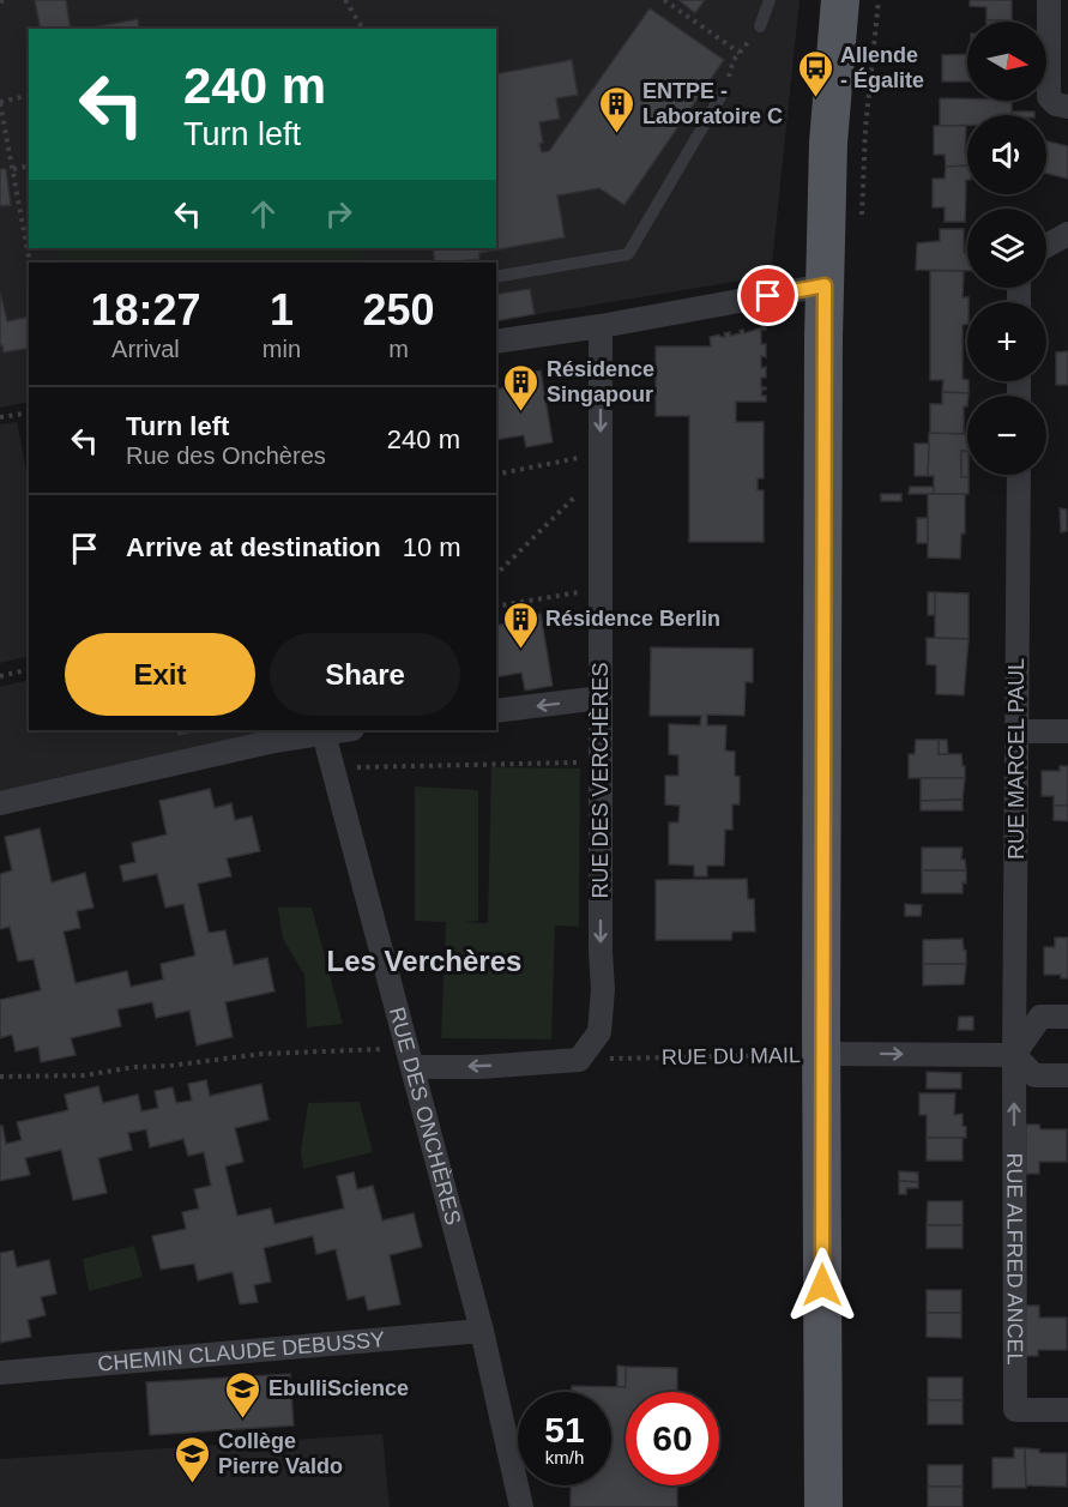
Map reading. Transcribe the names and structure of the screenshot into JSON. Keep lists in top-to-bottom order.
{
  "streets": {
    "street": [
      "RUE MARCEL PAUL",
      "RUE DES VERCHÈRES",
      "RUE DU MAIL",
      "RUE DES ONCHÈRES",
      "RUE ALFRED ANCEL",
      "CHEMIN CLAUDE DEBUSSY"
    ]
  },
  "crossings": [
    ["RUE MARCEL PAUL", "RUE DU MAIL"],
    ["RUE MARCEL PAUL", "RUE ALFRED ANCEL"],
    ["RUE DES VERCHÈRES", "RUE DU MAIL"],
    ["RUE DU MAIL", "RUE ALFRED ANCEL"],
    ["RUE DES ONCHÈRES", "CHEMIN CLAUDE DEBUSSY"]
  ],
  "one_way": ["RUE DES VERCHÈRES", "RUE DU MAIL", "RUE ALFRED ANCEL"],
  "districts": ["Les Verchères"],
  "places": {
    "bus stop": ["Allende - Égalite"],
    "building": ["ENTPE - Laboratoire C", "Résidence Singapour", "Résidence Berlin"],
    "school or university": ["EbulliScience", "Collège Pierre Valdo"]
  },
  "north": "right",
  "page": {
    "map_buttons": ["+", "−"],
    "turn": ["240 m", "Turn left"],
    "eta": [
      "18:27",
      "Arrival",
      "1",
      "min",
      "250",
      "m"
    ],
    "list": [
      {
        "name": "Turn left",
        "note": "Rue des Onchères",
        "value": "240 m"
      },
      {
        "name": "Arrive at destination",
        "value": "10 m"
      }
    ],
    "buttons": ["Exit", "Share"],
    "speed": "51 km/h",
    "limit": "60"
  }
}
